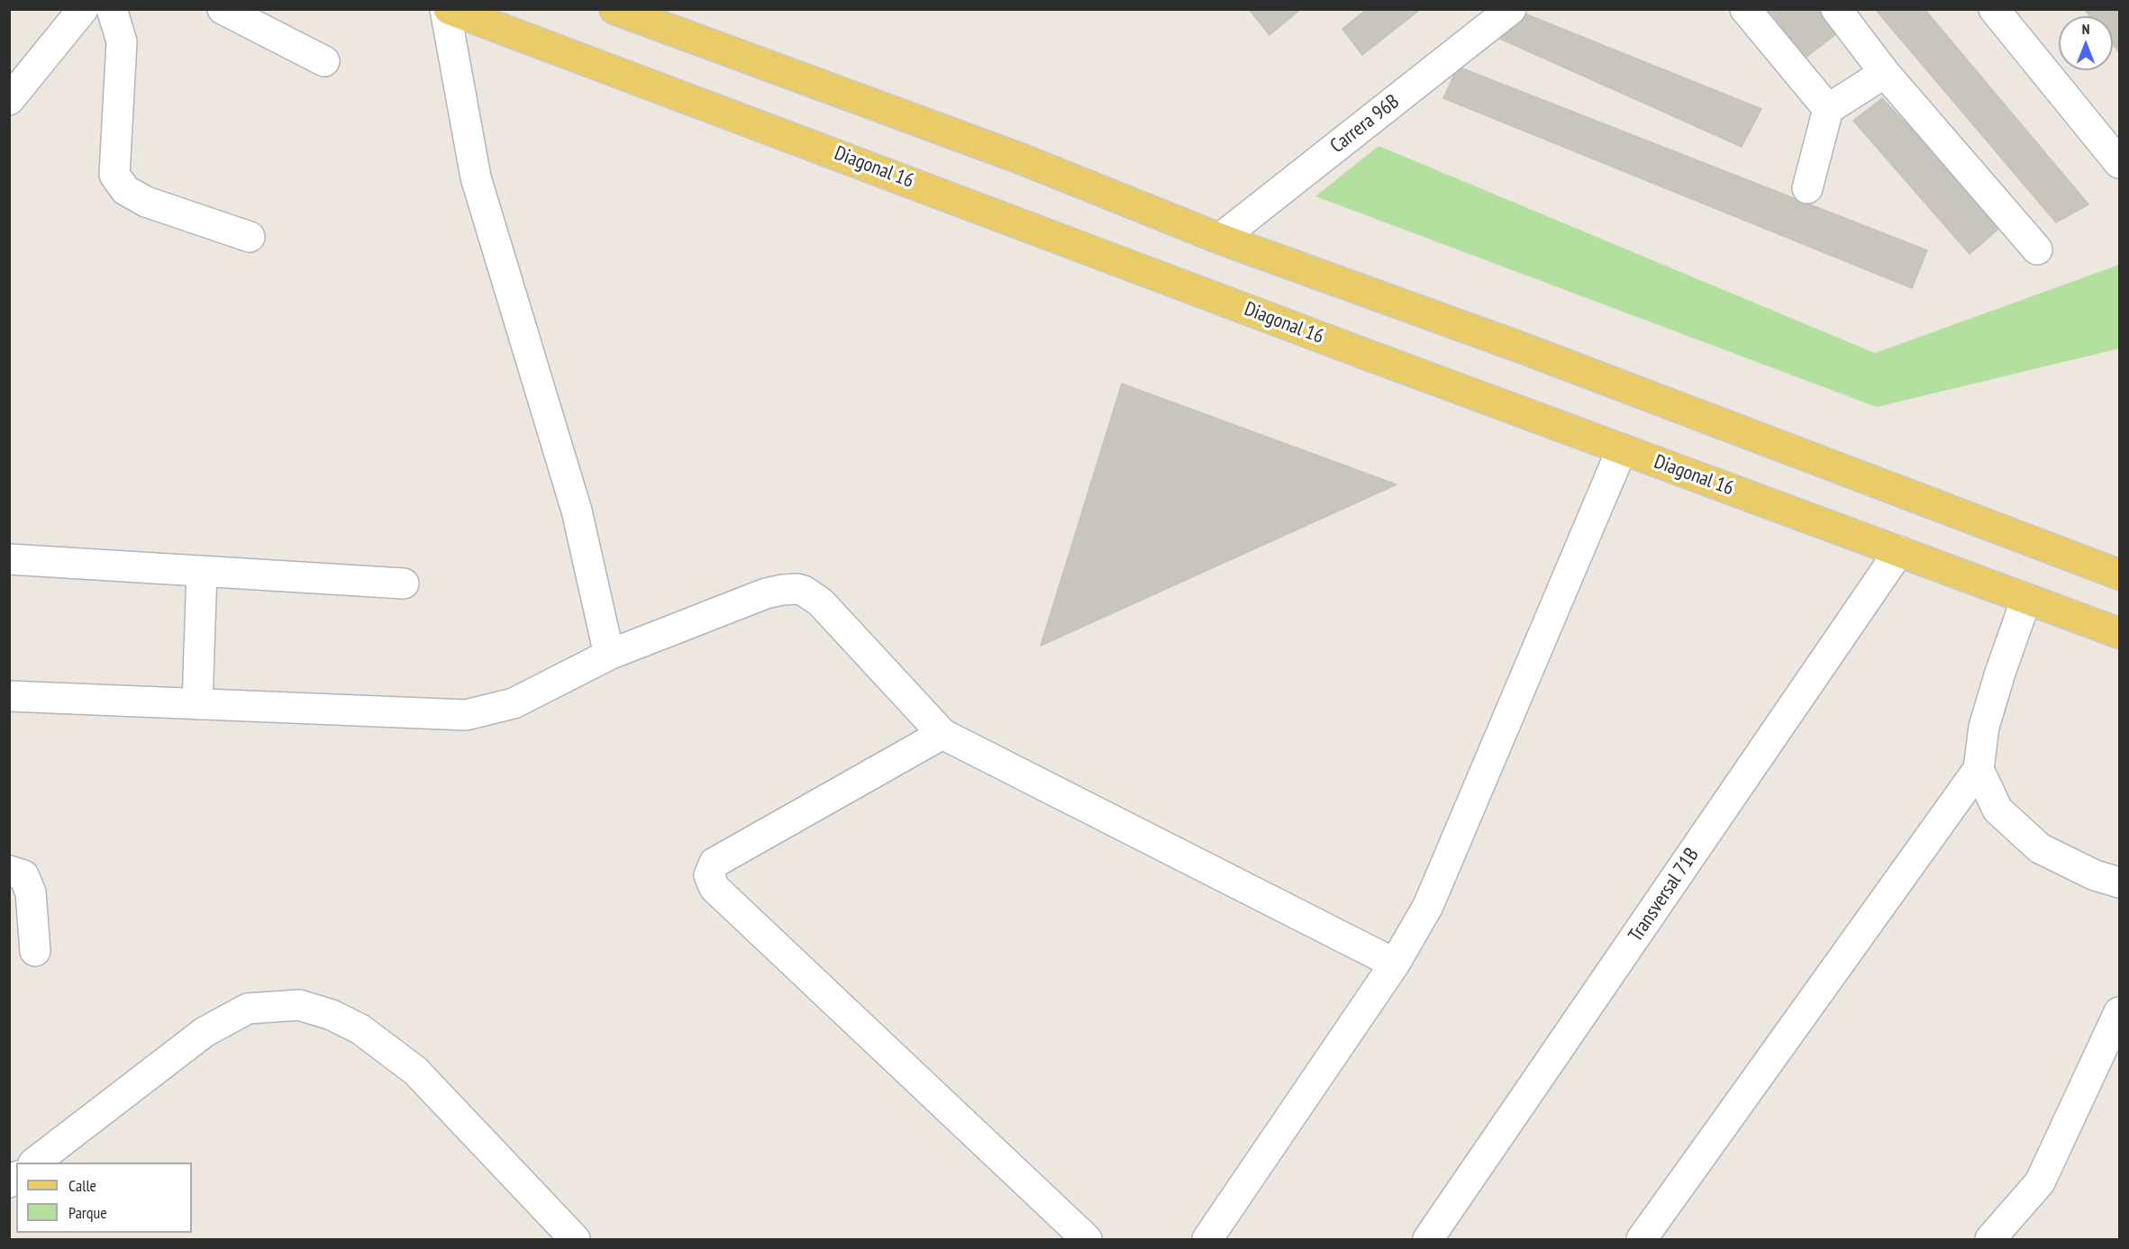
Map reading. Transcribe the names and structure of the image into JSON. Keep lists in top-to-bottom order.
{
  "streets": {
    "main road": ["Diagonal 16"],
    "street": ["Carrera 96B", "Transversal 71B"]
  },
  "crossings": [
    ["Diagonal 16", "Transversal 71B"]
  ],
  "legend": ["Calle", "Parque"],
  "north": "top"
}
